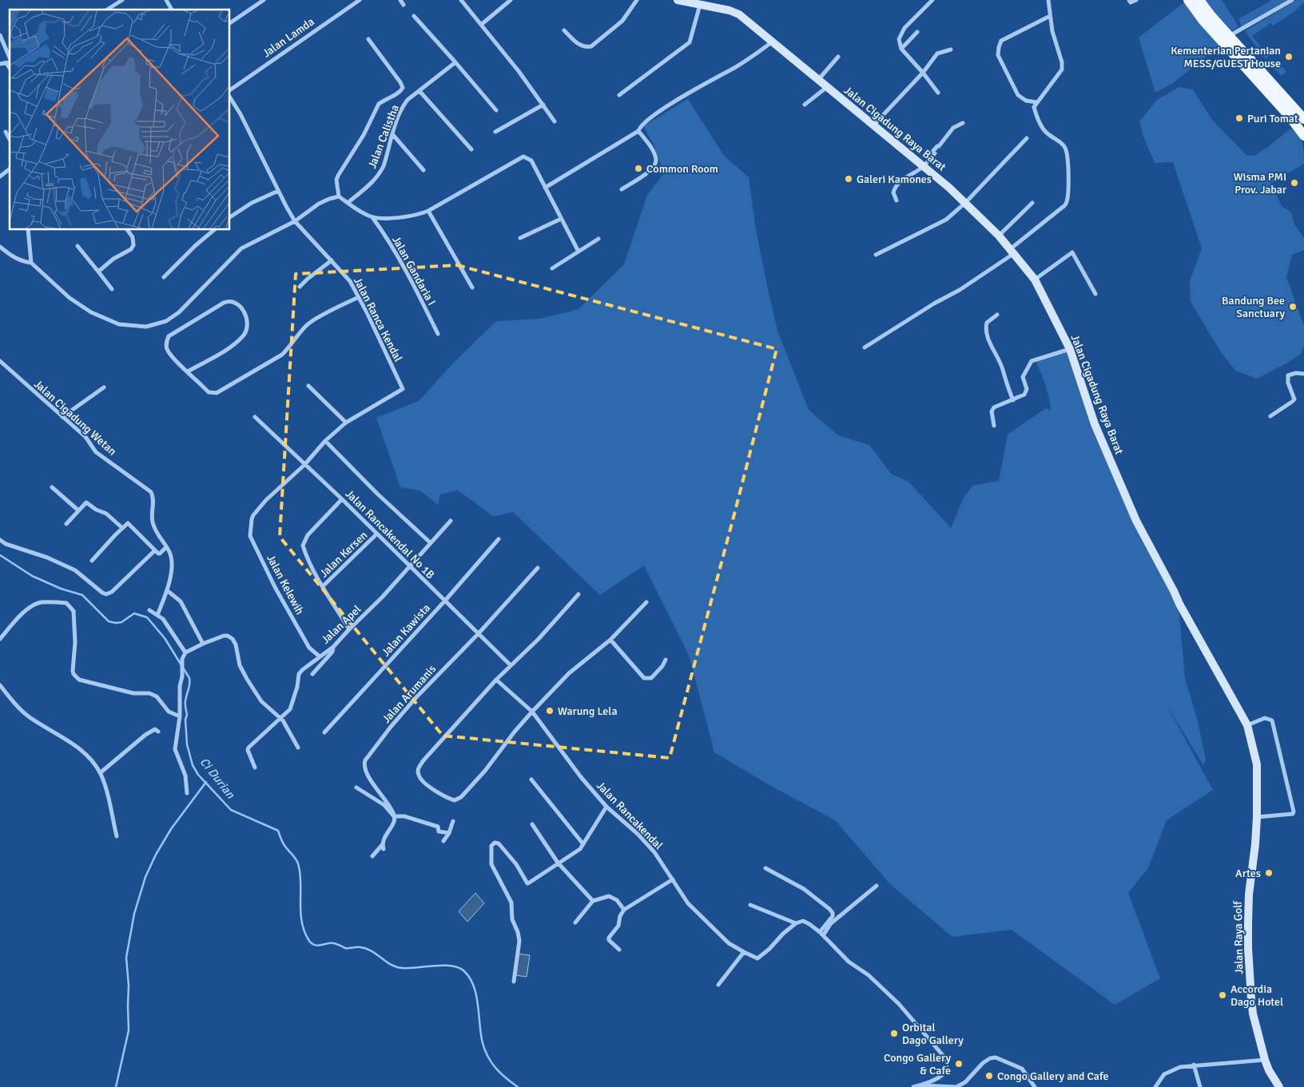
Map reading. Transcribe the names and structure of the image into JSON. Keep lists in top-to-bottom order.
{
  "streets": {
    "street": [
      "Jalan Lamda",
      "Jalan Cigadung Raya Barat",
      "Jalan Calistha",
      "Jalan Gandaria I",
      "Jalan Ranca Kendal",
      "Jalan Cigadung Wetan",
      "Jalan Rancakendal No 1B",
      "Jalan Kersen",
      "Jalan Kelewih",
      "Jalan Apel",
      "Jalan Kawista",
      "Jalan Arumanis",
      "Jalan Rancakendal",
      "Jalan Raya Golf"
    ]
  },
  "crossings": [
    ["Jalan Cigadung Raya Barat", "Jalan Raya Golf"],
    ["Jalan Ranca Kendal", "Jalan Rancakendal No 1B"],
    ["Jalan Ranca Kendal", "Jalan Kelewih"],
    ["Jalan Rancakendal No 1B", "Jalan Kersen"],
    ["Jalan Rancakendal No 1B", "Jalan Apel"],
    ["Jalan Rancakendal No 1B", "Jalan Kawista"],
    ["Jalan Rancakendal No 1B", "Jalan Arumanis"],
    ["Jalan Kelewih", "Jalan Apel"]
  ],
  "water": ["Ci Durian"],
  "places": [
    "Kementerian Pertanian MESS/GUEST House",
    "Puri Tomat",
    "Common Room",
    "Galeri Kamones",
    "Wisma PMI Prov. Jabar",
    "Bandung Bee Sanctuary",
    "Warung Lela",
    "Artes",
    "Accordia Dago Hotel",
    "Orbital Dago Gallery",
    "Congo Gallery & Cafe",
    "Congo Gallery and Cafe"
  ]
}
